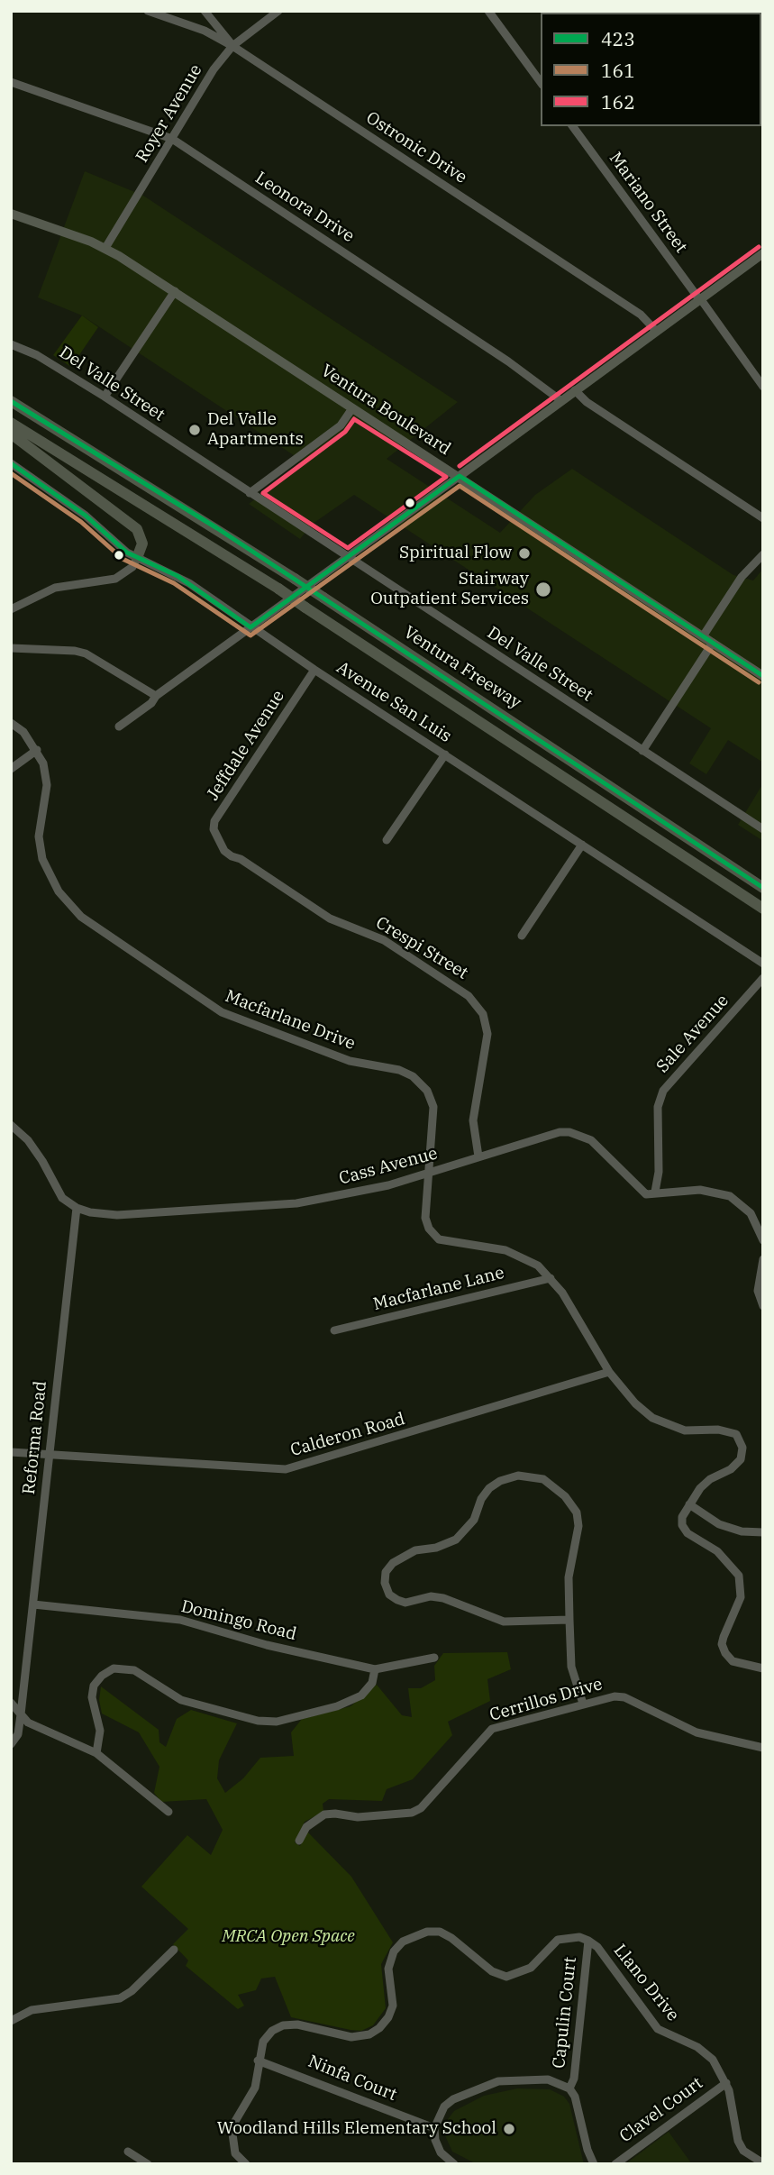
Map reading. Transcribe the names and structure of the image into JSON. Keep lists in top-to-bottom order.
{
  "streets": {
    "highway": ["Ventura Freeway"],
    "main road": ["Ventura Boulevard"],
    "street": [
      "Royer Avenue",
      "Ostronic Drive",
      "Mariano Street",
      "Leonora Drive",
      "Del Valle Street",
      "Avenue San Luis",
      "Jeffdale Avenue",
      "Crespi Street",
      "Macfarlane Drive",
      "Sale Avenue",
      "Cass Avenue",
      "Macfarlane Lane",
      "Calderon Road",
      "Reforma Road",
      "Domingo Road",
      "Cerrillos Drive",
      "Llano Drive",
      "Capulin Court",
      "Ninfa Court",
      "Clavel Court"
    ]
  },
  "crossings": [
    ["Royer Avenue", "Ostronic Drive"],
    ["Royer Avenue", "Leonora Drive"],
    ["Royer Avenue", "Ventura Boulevard"],
    ["Avenue San Luis", "Jeffdale Avenue"],
    ["Jeffdale Avenue", "Crespi Street"],
    ["Crespi Street", "Cass Avenue"],
    ["Macfarlane Drive", "Cass Avenue"],
    ["Macfarlane Drive", "Macfarlane Lane"],
    ["Macfarlane Drive", "Calderon Road"],
    ["Sale Avenue", "Cass Avenue"],
    ["Cass Avenue", "Reforma Road"],
    ["Calderon Road", "Reforma Road"],
    ["Reforma Road", "Domingo Road"],
    ["Llano Drive", "Capulin Court"],
    ["Llano Drive", "Ninfa Court"],
    ["Llano Drive", "Clavel Court"]
  ],
  "parks": ["MRCA Open Space"],
  "places": [
    "Del Valle Apartments",
    "Spiritual Flow",
    "Stairway Outpatient Services",
    "Woodland Hills Elementary School"
  ],
  "lines": ["transit line 162", "transit line 423", "transit line 161"],
  "legend": ["423", "161", "162"]
}
